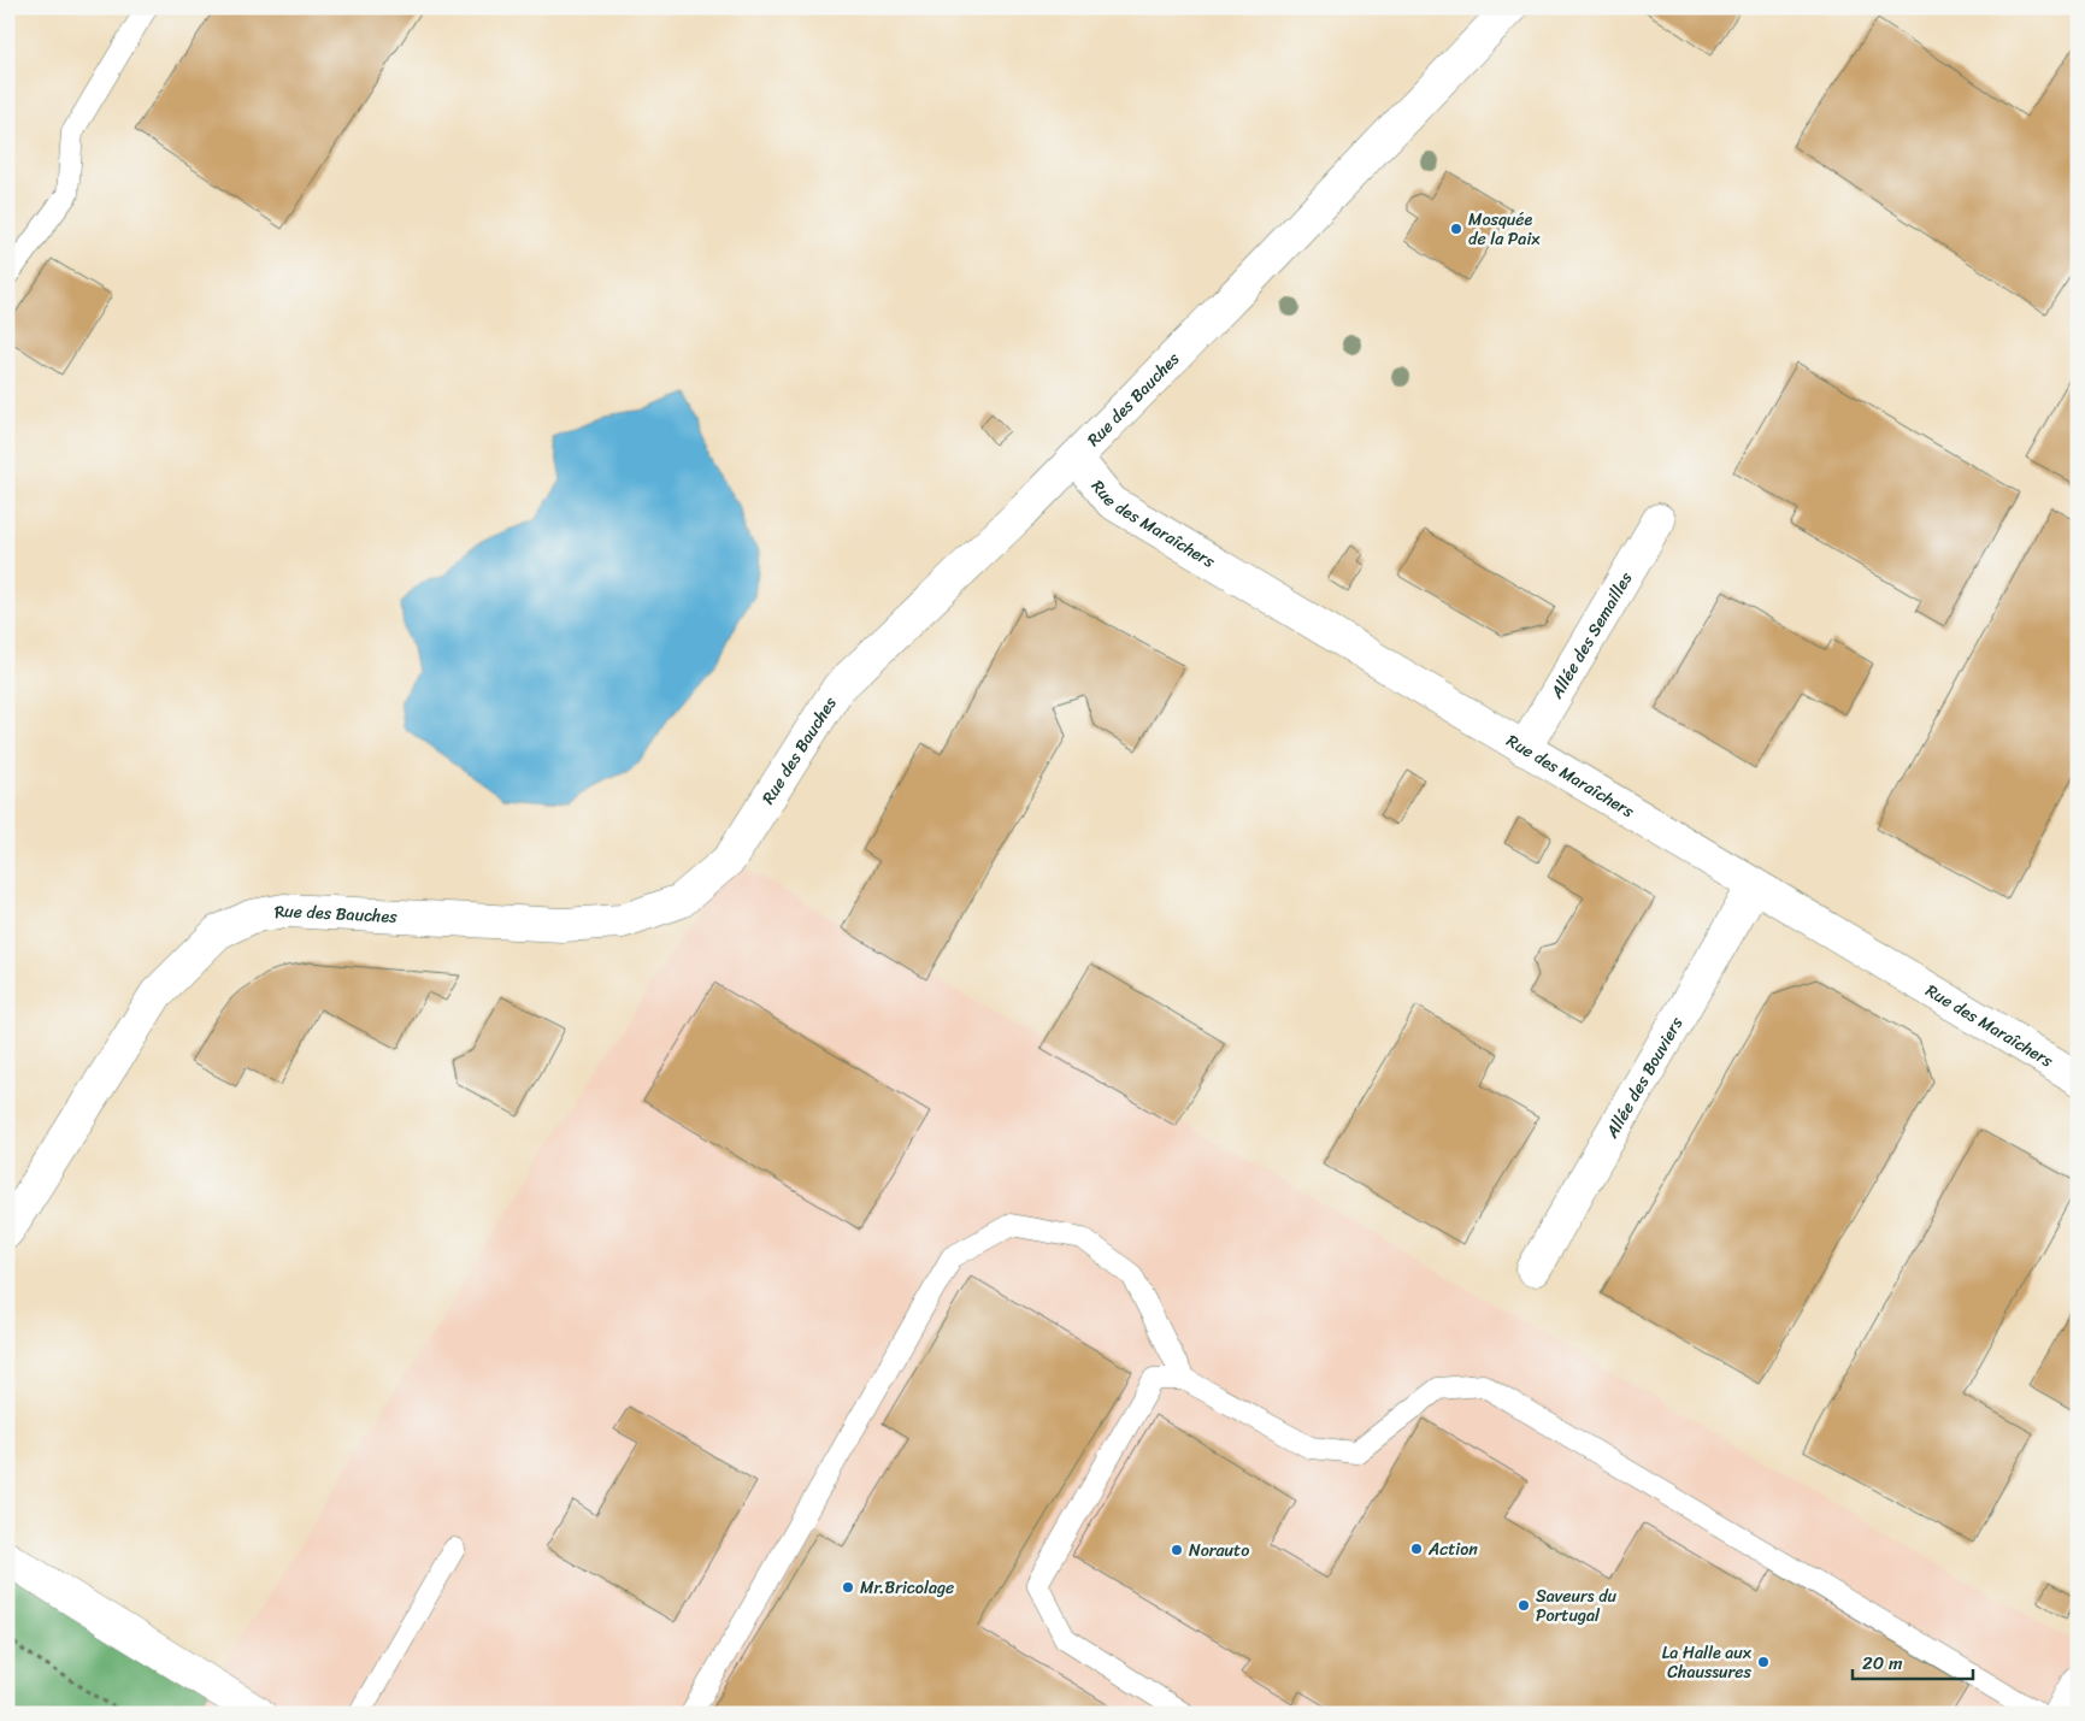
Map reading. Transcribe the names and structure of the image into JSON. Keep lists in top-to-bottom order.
{
  "streets": {
    "street": [
      "Rue des Bauches",
      "Rue des Maraîchers",
      "Allée des Semailles",
      "Allée des Bouviers"
    ]
  },
  "crossings": [
    ["Rue des Bauches", "Rue des Maraîchers"],
    ["Rue des Maraîchers", "Allée des Semailles"],
    ["Rue des Maraîchers", "Allée des Bouviers"]
  ],
  "places": [
    "Mosquée de la Paix",
    "Action",
    "Norauto",
    "Mr.Bricolage",
    "Saveurs du Portugal",
    "La Halle aux Chaussures"
  ],
  "scale_bar": "20 m"
}
